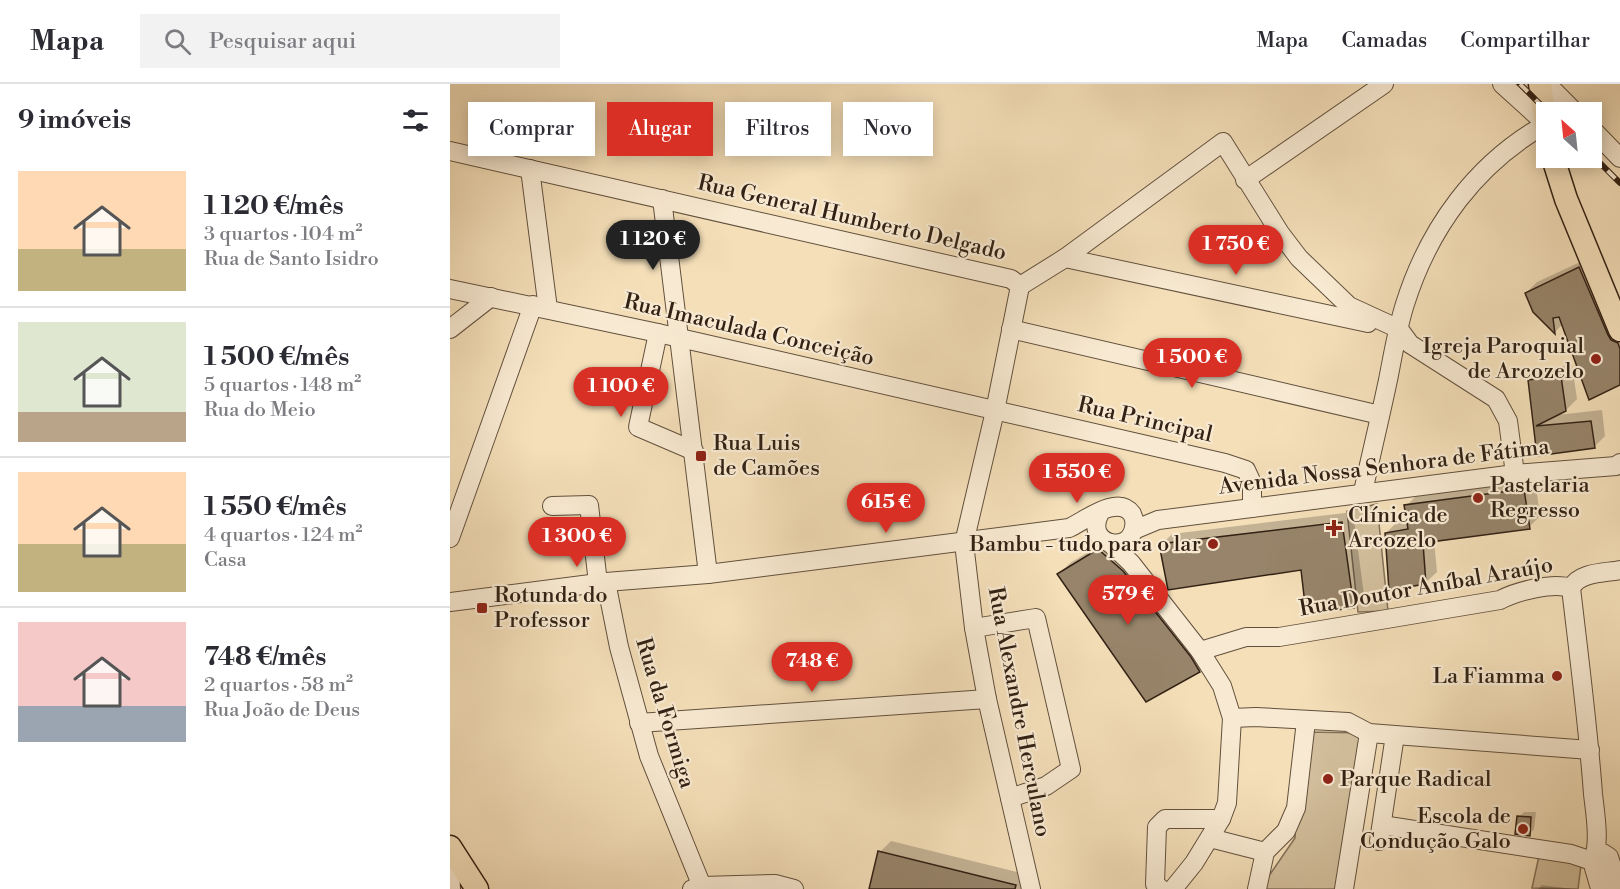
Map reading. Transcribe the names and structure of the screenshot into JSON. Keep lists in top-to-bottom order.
{
  "streets": {
    "street": [
      "Rua General Humberto Delgado",
      "Rua Imaculada Conceição",
      "Rua Principal",
      "Avenida Nossa Senhora de Fátima",
      "Rua Doutor Aníbal Araújo",
      "Rua Alexandre Herculano",
      "Rua da Formiga"
    ]
  },
  "crossings": [
    ["Rua General Humberto Delgado", "Rua Imaculada Conceição"],
    ["Rua General Humberto Delgado", "Rua Principal"],
    ["Rua General Humberto Delgado", "Rua Alexandre Herculano"],
    ["Rua Imaculada Conceição", "Rua Principal"],
    ["Rua Principal", "Avenida Nossa Senhora de Fátima"]
  ],
  "places": {
    "other": [
      "Igreja Paroquial de Arcozelo",
      "Pastelaria Regresso",
      "Bambu - tudo para o lar",
      "La Fiamma",
      "Parque Radical",
      "Escola de Condução Galo"
    ],
    "transit": ["Rua Luis de Camões", "Rotunda do Professor"],
    "health": ["Clínica de Arcozelo"]
  },
  "north": "top left",
  "page": {
    "header": "Mapa",
    "search": "Pesquisar aqui",
    "nav": ["Mapa", "Camadas", "Compartilhar"],
    "heading": "9 imóveis",
    "chip": [
      "Comprar",
      "Alugar",
      "Filtros",
      "Novo"
    ],
    "list": [
      {
        "name": "1 120 €/mês",
        "note": "3 quartos · 104 m² · Rua de Santo Isidro"
      },
      {
        "name": "1 500 €/mês",
        "note": "5 quartos · 148 m² · Rua do Meio"
      },
      {
        "name": "1 550 €/mês",
        "note": "4 quartos · 124 m² · Casa"
      },
      {
        "name": "748 €/mês",
        "note": "2 quartos · 58 m² · Rua João de Deus"
      }
    ],
    "price": [
      "1 120 €",
      "1 750 €",
      "1 500 €",
      "1 100 €",
      "1 550 €",
      "615 €",
      "1 300 €",
      "579 €",
      "748 €"
    ]
  }
}
